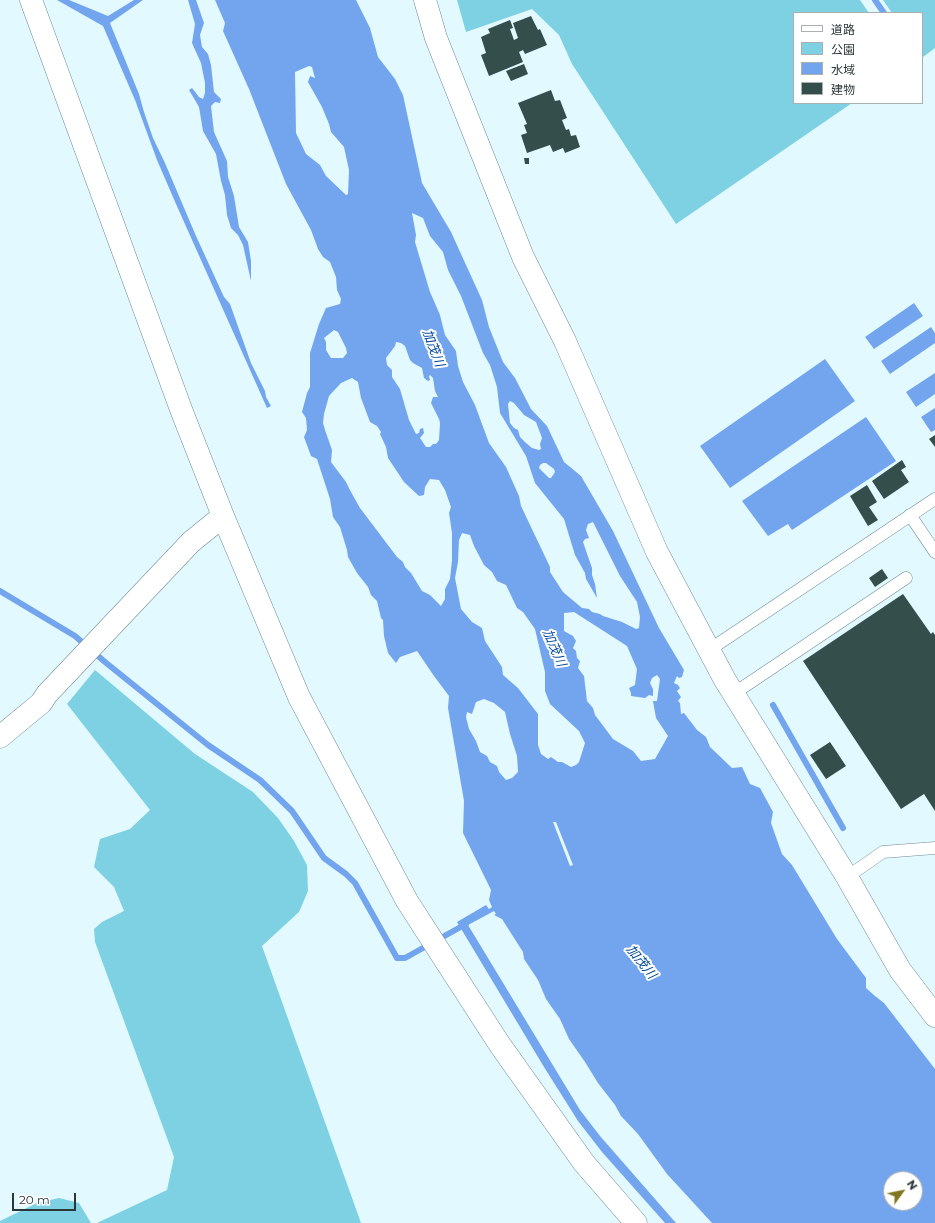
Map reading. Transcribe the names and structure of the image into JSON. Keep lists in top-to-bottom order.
{
  "water": ["加茂川"],
  "legend": [
    "道路",
    "公園",
    "水域",
    "建物"
  ],
  "scale_bar": "20 m",
  "north": "top right"
}
